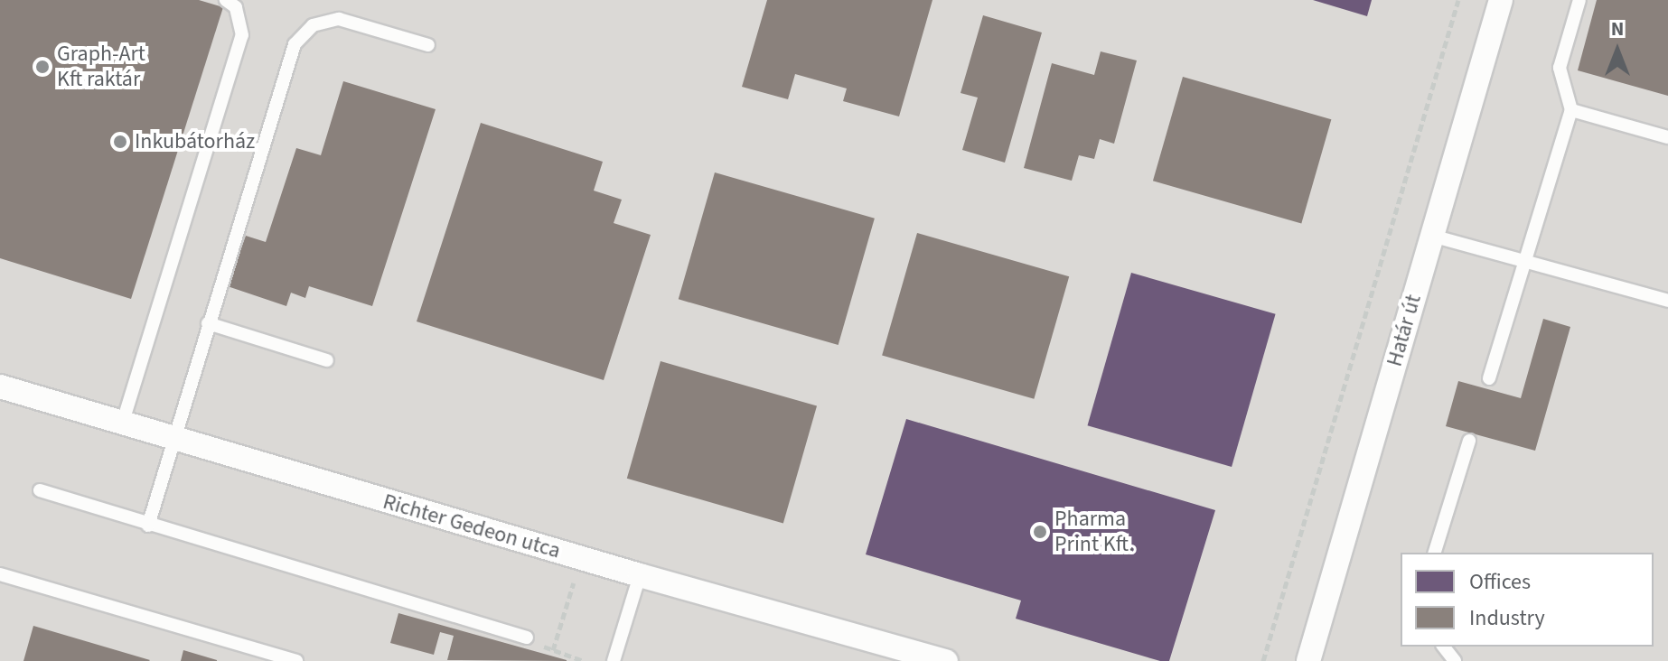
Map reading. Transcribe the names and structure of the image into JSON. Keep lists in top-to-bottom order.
{
  "streets": {
    "street": ["Határ út", "Richter Gedeon utca"]
  },
  "places": ["Graph-Art Kft raktár", "Inkubátorház", "Pharma Print Kft."],
  "legend": ["Offices", "Industry"],
  "north": "top"
}
